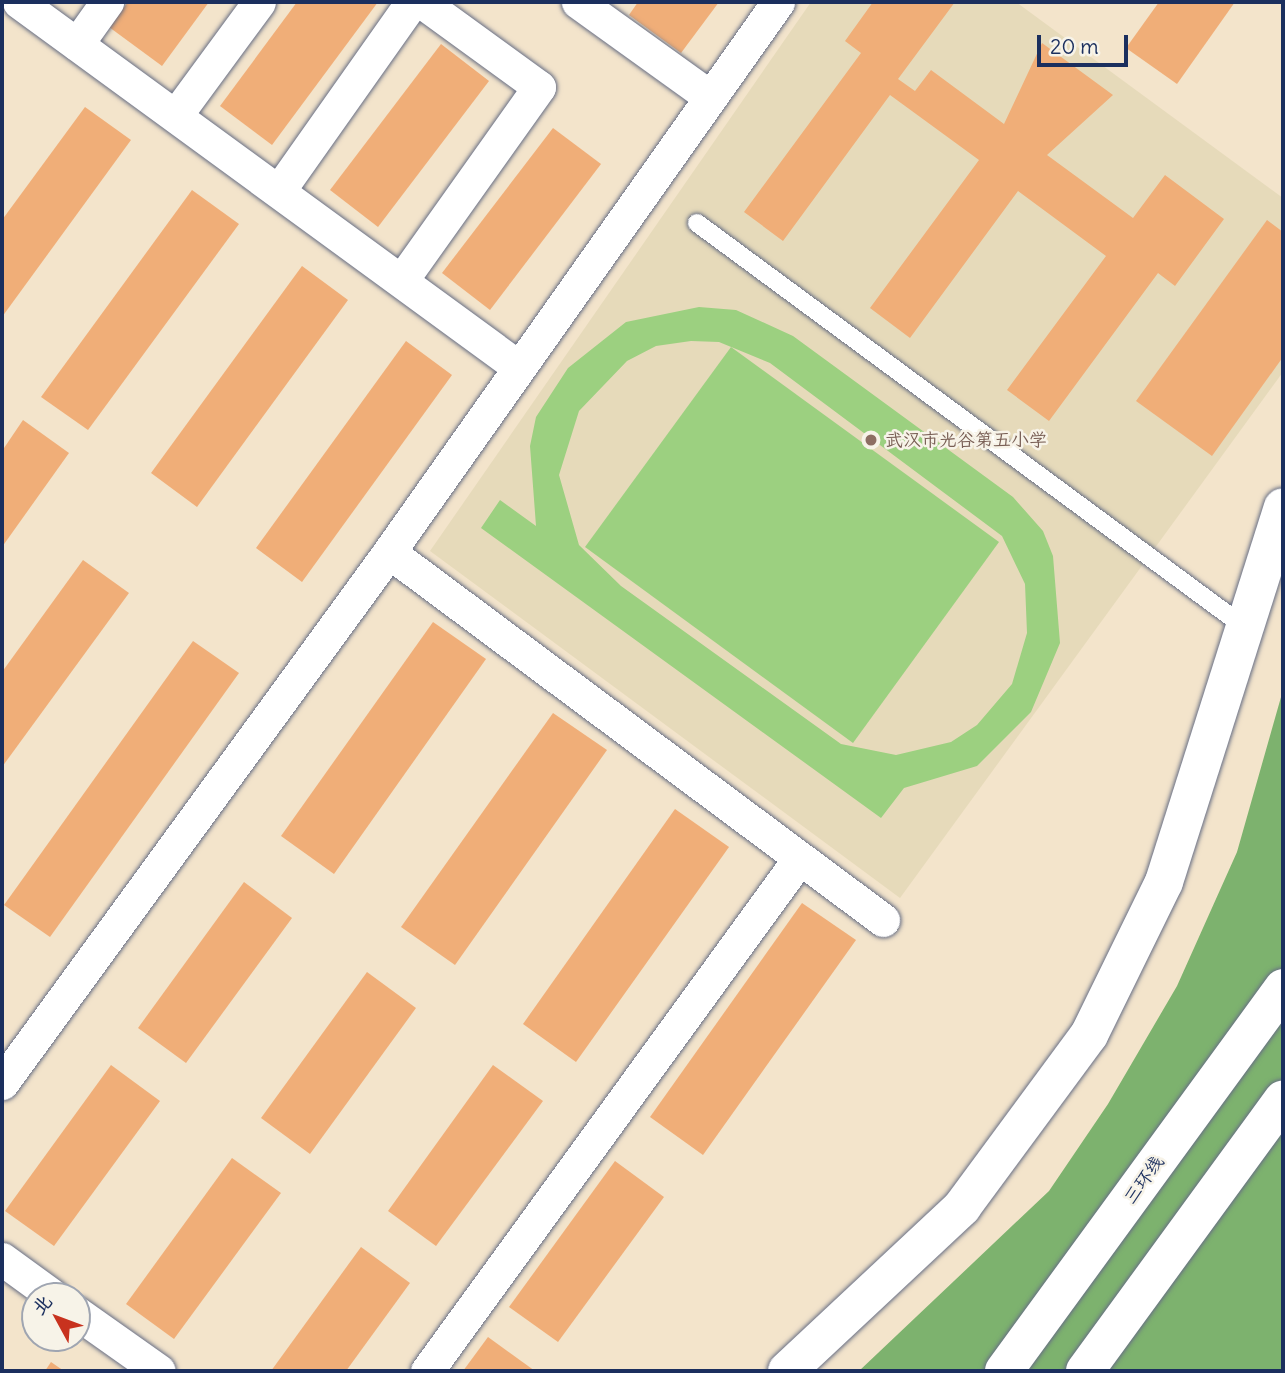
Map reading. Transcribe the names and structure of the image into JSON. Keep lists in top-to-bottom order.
{
  "streets": {
    "main road": ["三环线"]
  },
  "places": ["武汉市光谷第五小学"],
  "scale_bar": "20 m",
  "north": "top left"
}
